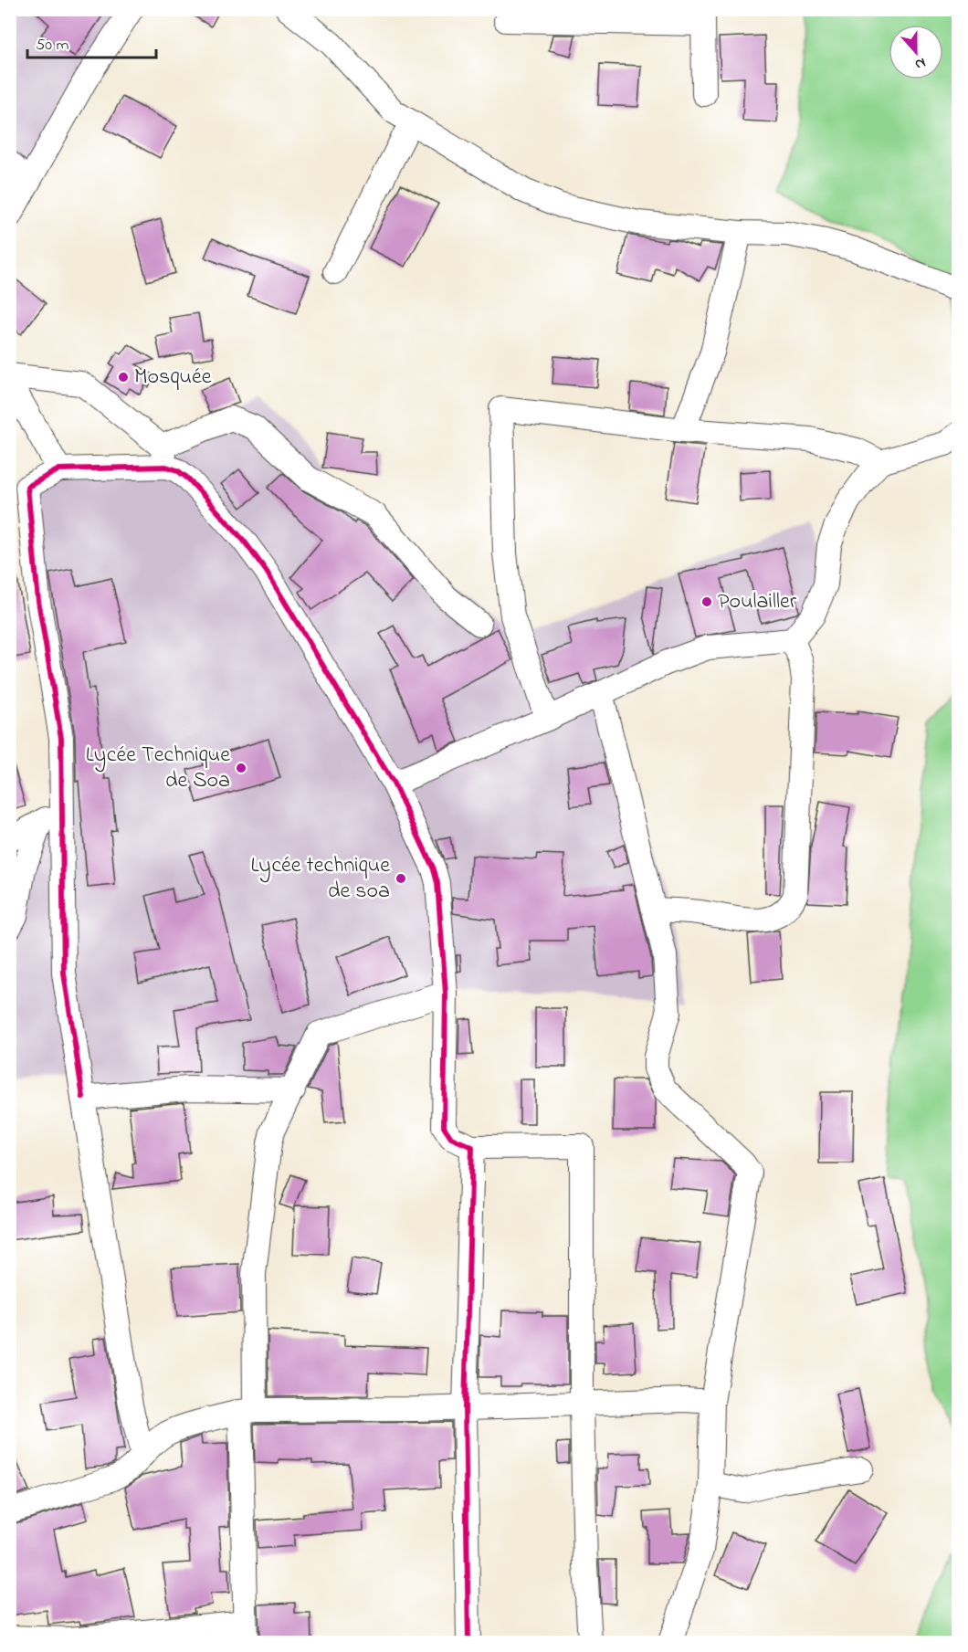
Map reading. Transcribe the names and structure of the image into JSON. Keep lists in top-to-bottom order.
{
  "places": [
    "Mosquée",
    "Poulailler",
    "Lycée Technique de Soa",
    "Lycée technique de soa"
  ],
  "scale_bar": "50 m",
  "north": "bottom"
}
